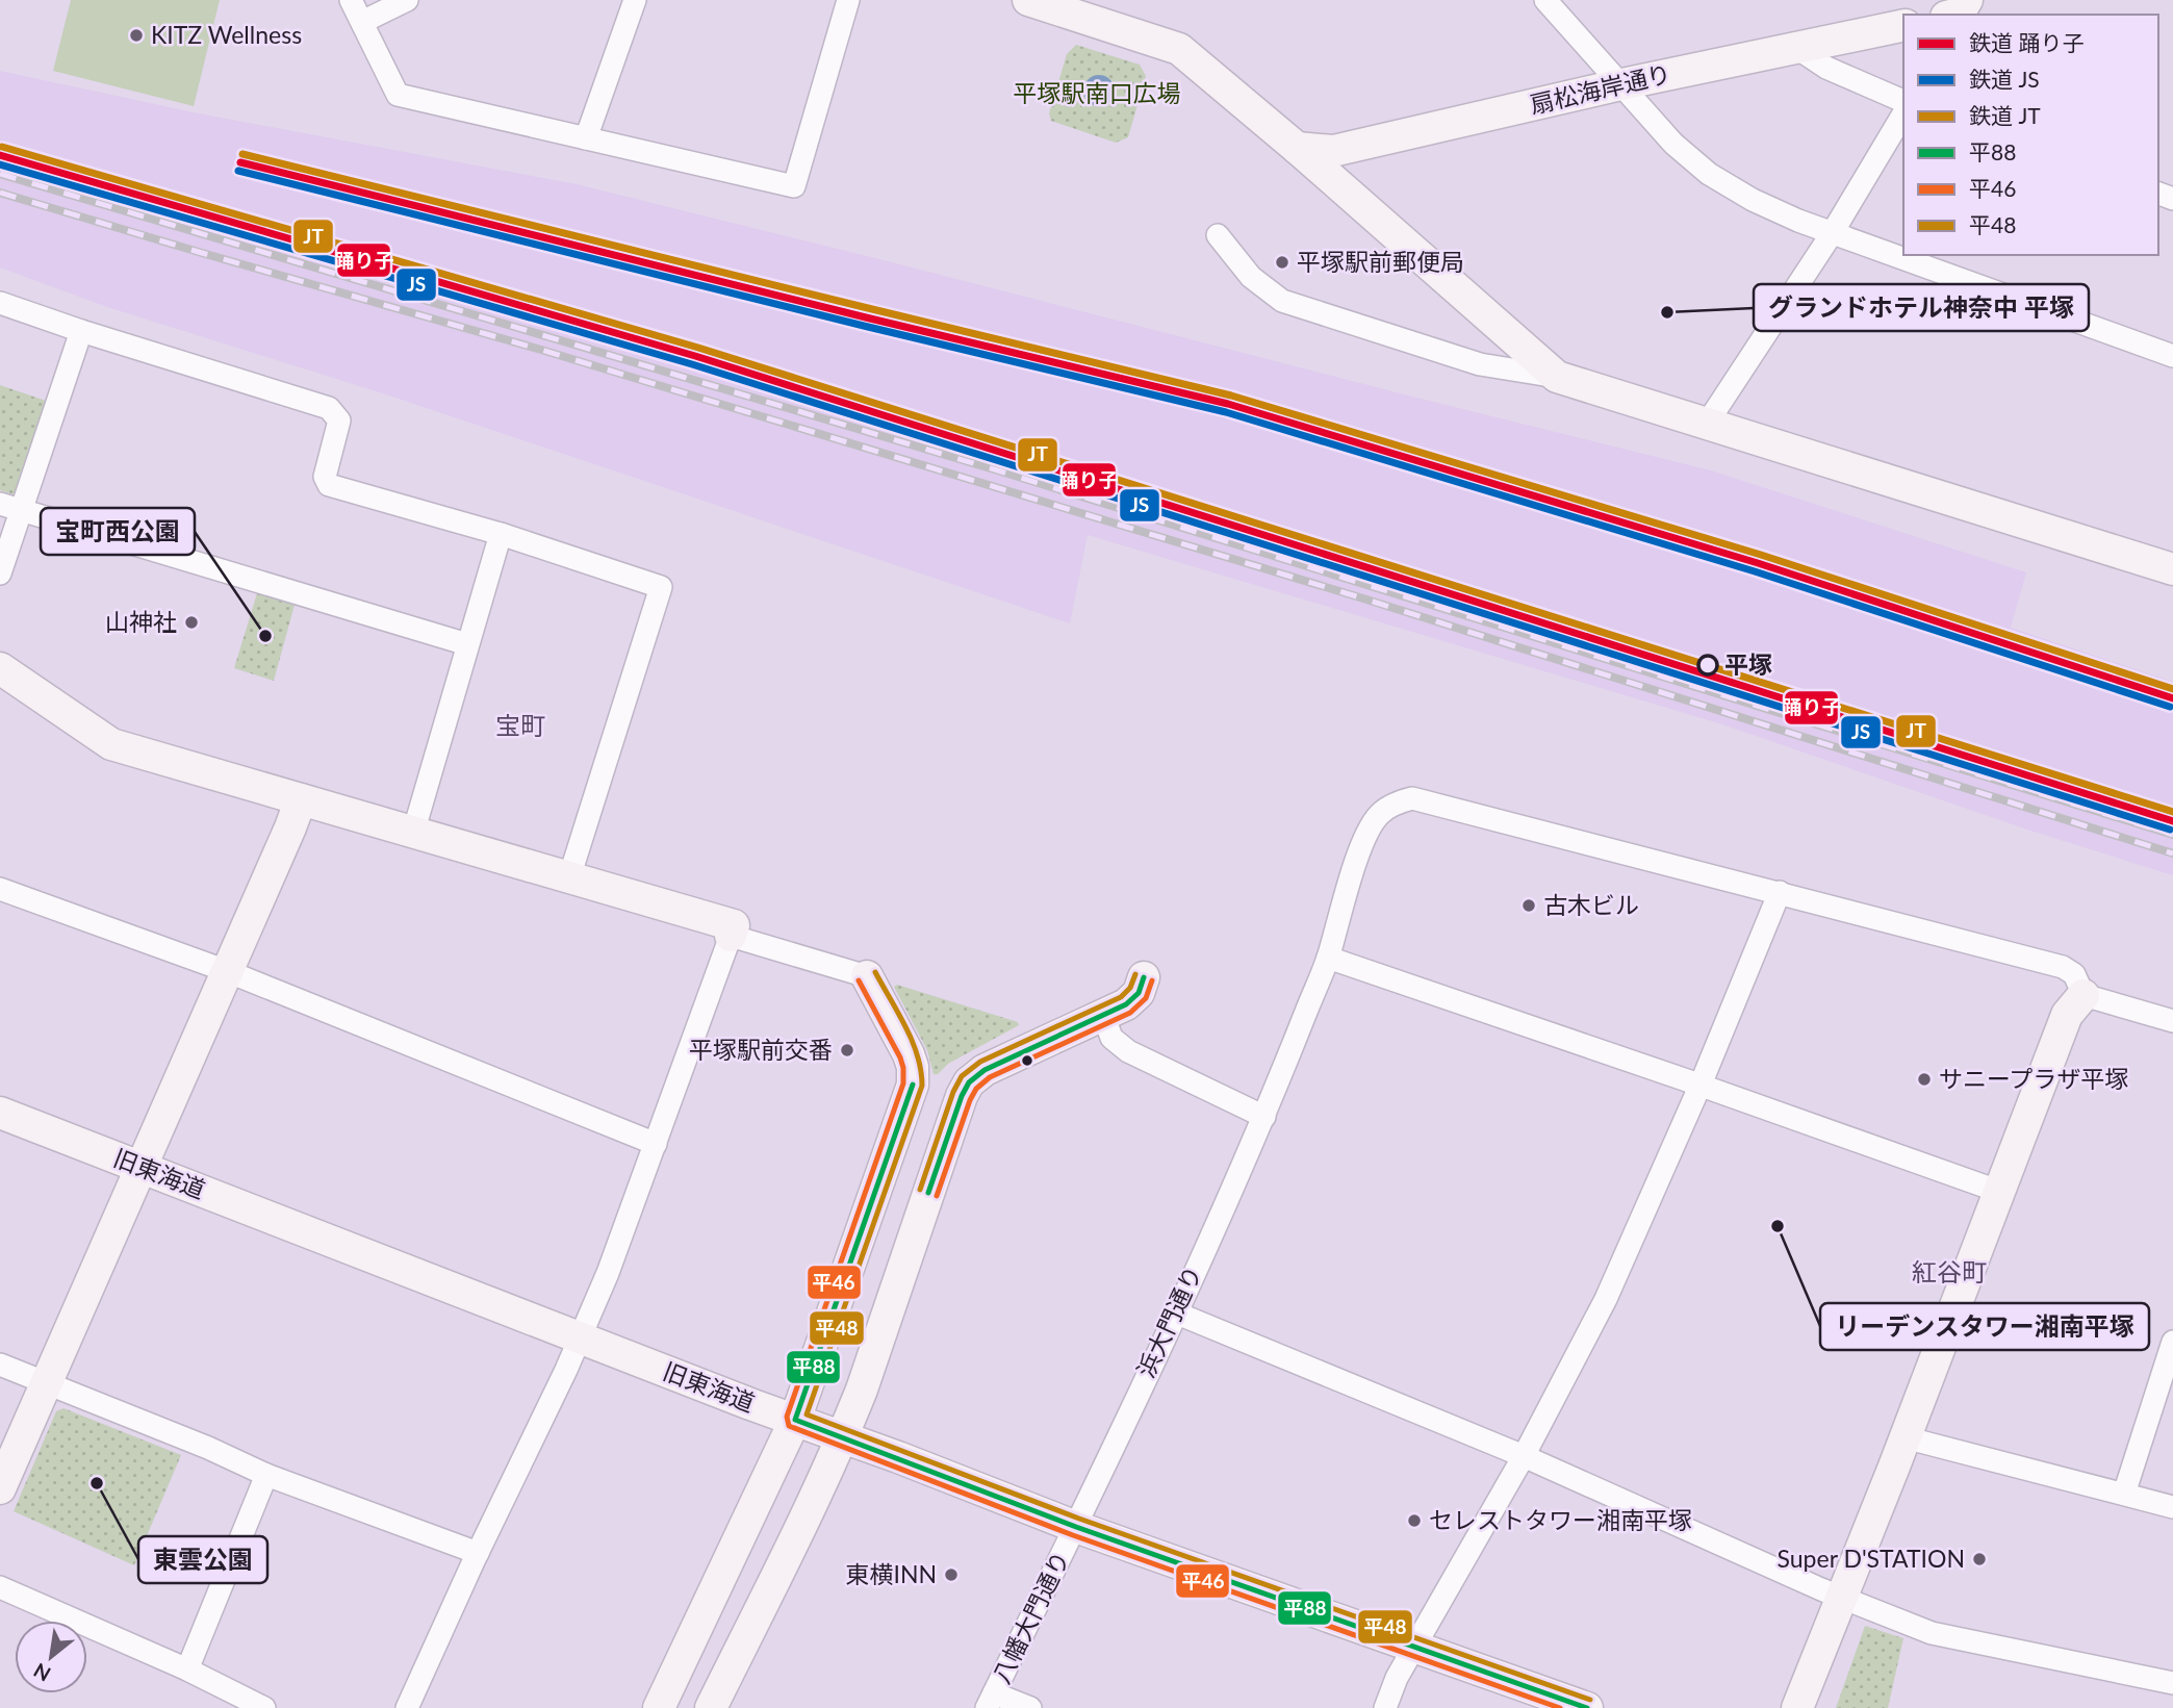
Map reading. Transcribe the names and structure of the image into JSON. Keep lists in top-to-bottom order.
{
  "streets": {
    "street": [
      "扇松海岸通り",
      "旧東海道",
      "浜大門通り",
      "八幡大門通り"
    ]
  },
  "crossings": [
    ["旧東海道", "浜大門通り"],
    ["旧東海道", "八幡大門通り"],
    ["浜大門通り", "八幡大門通り"]
  ],
  "districts": ["宝町", "紅谷町"],
  "parks": ["平塚駅南口広場"],
  "places": [
    "KITZ Wellness",
    "平塚駅前郵便局",
    "グランドホテル神奈中 平塚",
    "山神社",
    "宝町西公園",
    "平塚",
    "古木ビル",
    "平塚駅前交番",
    "サニープラザ平塚",
    "リーデンスタワー湘南平塚",
    "東雲公園",
    "セレストタワー湘南平塚",
    "Super D'STATION",
    "東横INN"
  ],
  "lines": [
    "rail line JT",
    "rail line 踊り子",
    "rail line JS",
    "transit line 平48",
    "transit line 平88",
    "transit line 平46"
  ],
  "legend": [
    "鉄道 踊り子",
    "鉄道 JS",
    "鉄道 JT",
    "平88",
    "平46",
    "平48"
  ],
  "north": "bottom left"
}
